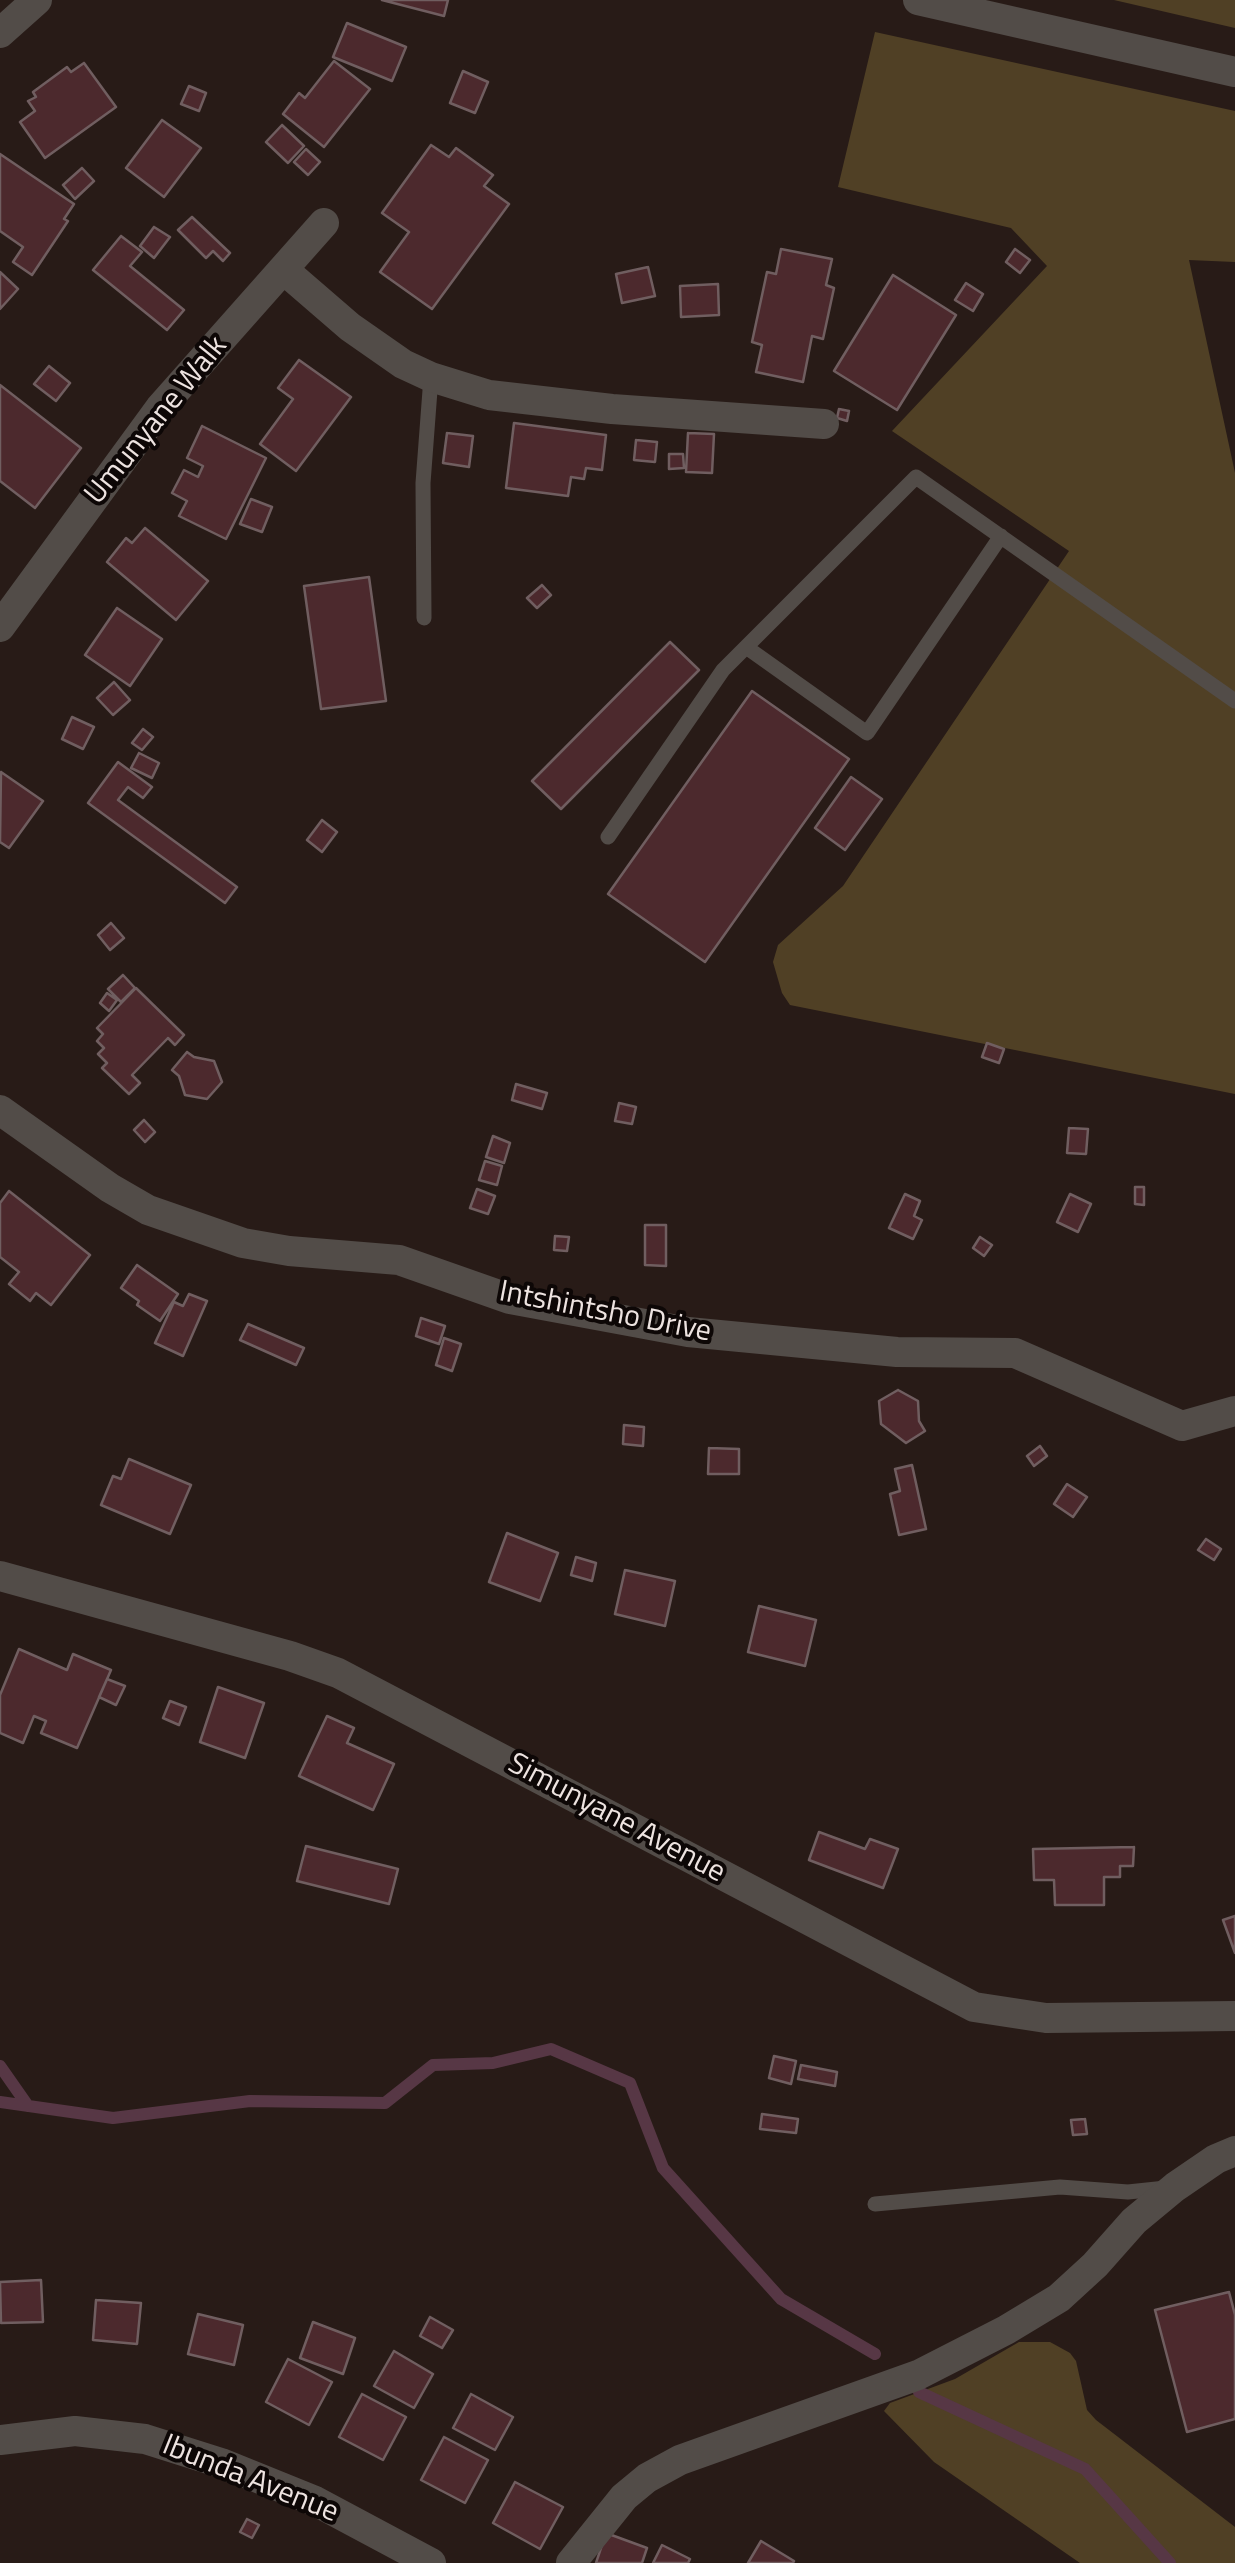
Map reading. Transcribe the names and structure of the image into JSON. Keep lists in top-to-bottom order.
{
  "streets": {
    "street": [
      "Umunyane Walk",
      "Intshintsho Drive",
      "Simunyane Avenue",
      "Ibunda Avenue"
    ]
  }
}
